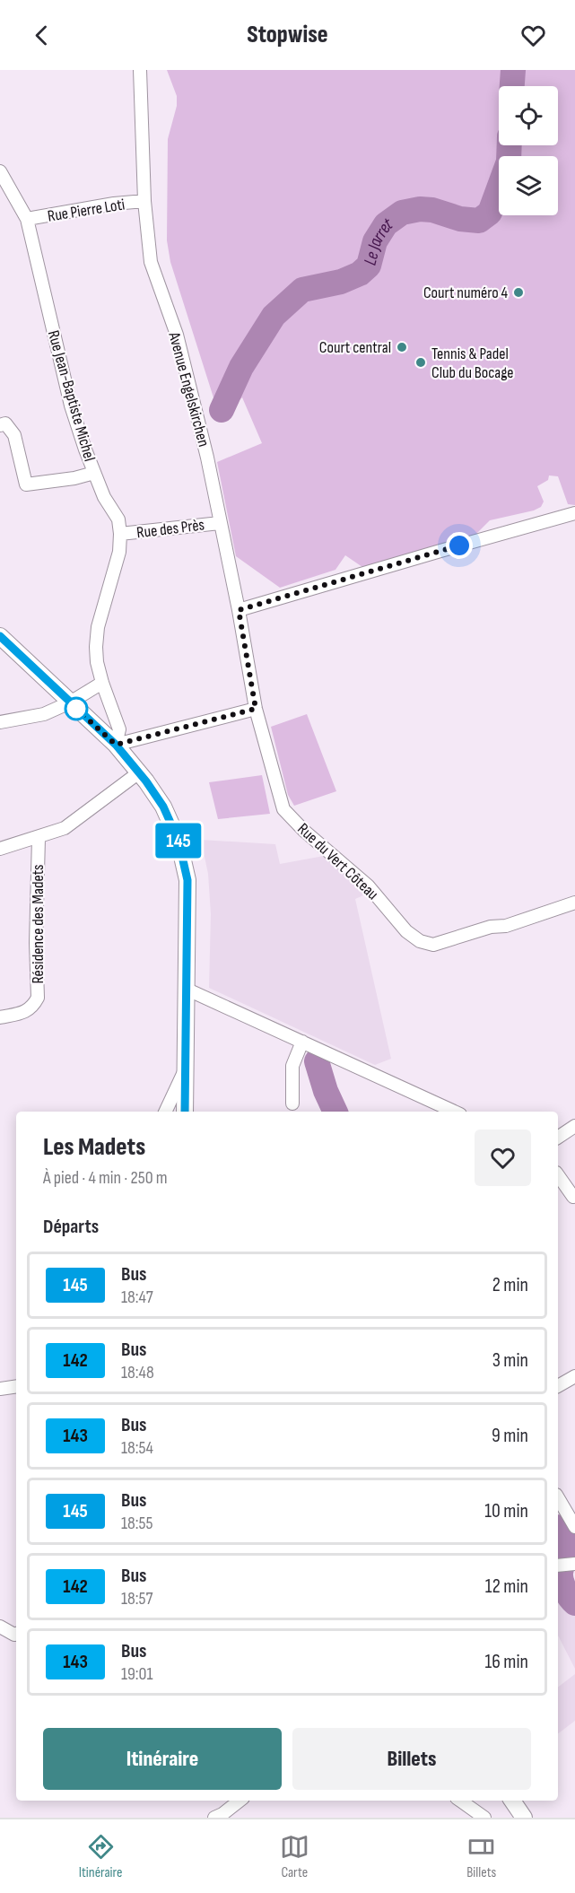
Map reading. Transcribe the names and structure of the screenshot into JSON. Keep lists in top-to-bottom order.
{
  "streets": {
    "street": [
      "Rue Pierre Loti",
      "Avenue Engelskirchen",
      "Rue Jean-Baptiste Michel",
      "Rue des Près",
      "Rue du Vert Côteau",
      "Résidence des Madets"
    ]
  },
  "crossings": [
    ["Rue Pierre Loti", "Avenue Engelskirchen"],
    ["Rue Pierre Loti", "Rue Jean-Baptiste Michel"],
    ["Avenue Engelskirchen", "Rue des Près"],
    ["Avenue Engelskirchen", "Rue du Vert Côteau"],
    ["Rue Jean-Baptiste Michel", "Rue des Près"]
  ],
  "water": ["Le Jarret"],
  "places": ["Court numéro 4", "Court central", "Tennis & Padel Club du Bocage"],
  "lines": ["bus line 145"],
  "page": {
    "header": "Stopwise",
    "on_map": "145",
    "heading": [
      ["Les Madets", "À pied · 4 min · 250 m"],
      "Départs"
    ],
    "list": [
      {
        "mark": "145",
        "name": "Bus",
        "note": "18:47",
        "value": "2 min"
      },
      {
        "mark": "142",
        "name": "Bus",
        "note": "18:48",
        "value": "3 min"
      },
      {
        "mark": "143",
        "name": "Bus",
        "note": "18:54",
        "value": "9 min"
      },
      {
        "mark": "145",
        "name": "Bus",
        "note": "18:55",
        "value": "10 min"
      },
      {
        "mark": "142",
        "name": "Bus",
        "note": "18:57",
        "value": "12 min"
      },
      {
        "mark": "143",
        "name": "Bus",
        "note": "19:01",
        "value": "16 min"
      }
    ],
    "buttons": ["Itinéraire", "Billets"],
    "tabs": ["Itinéraire", "Carte", "Billets"]
  }
}
